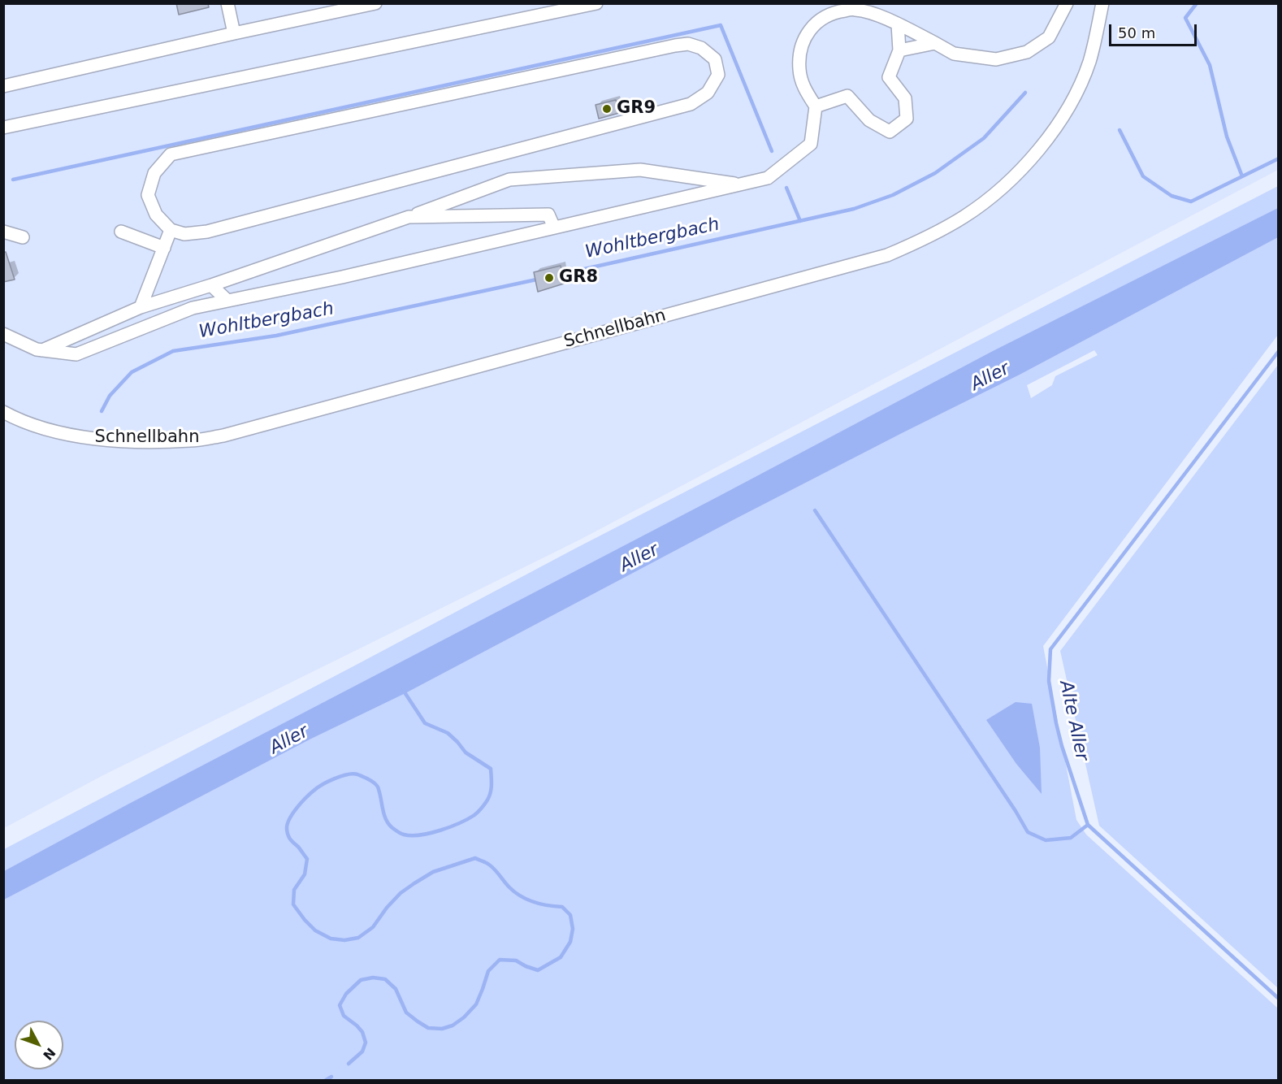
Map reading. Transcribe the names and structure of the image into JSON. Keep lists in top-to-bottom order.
{
  "streets": {
    "street": ["Schnellbahn"]
  },
  "water": ["Wohltbergbach", "Aller", "Alte Aller"],
  "places": ["GR9", "GR8"],
  "scale_bar": "50 m",
  "north": "bottom right"
}
